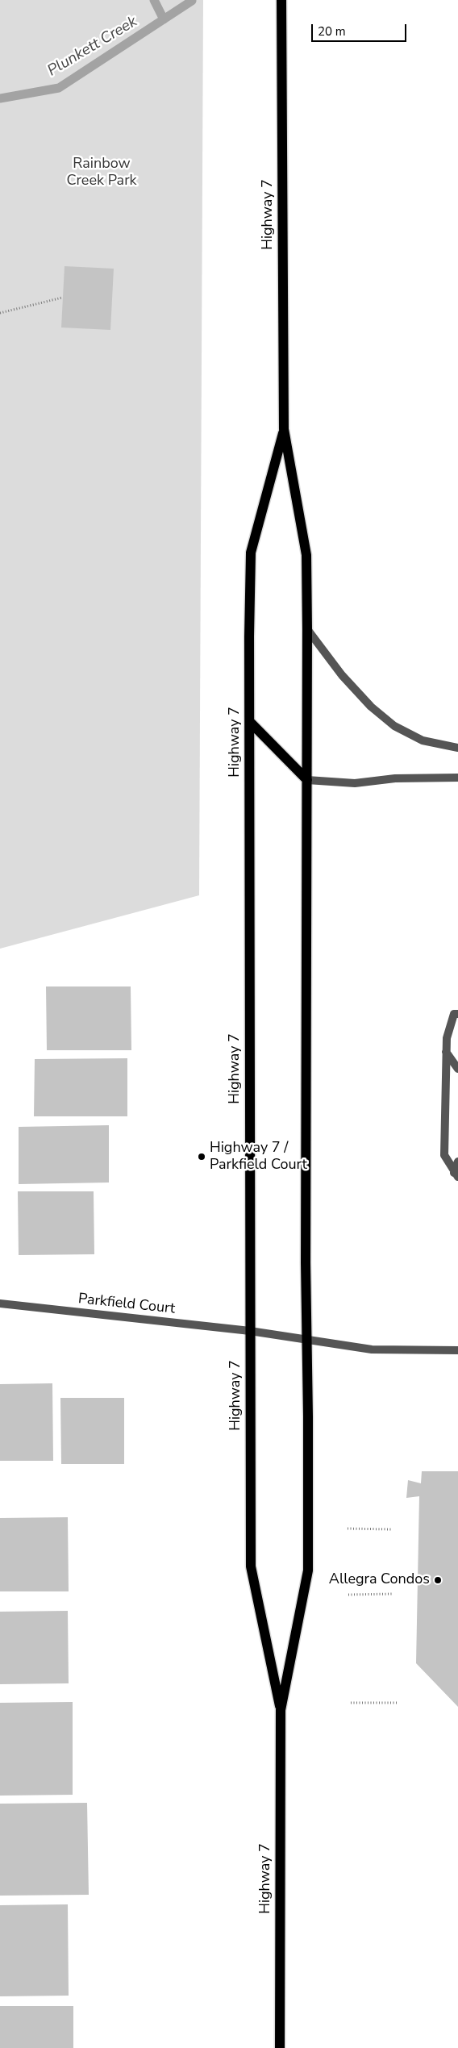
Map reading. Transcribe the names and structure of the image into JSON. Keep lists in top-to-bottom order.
{
  "streets": {
    "main road": ["Highway 7"],
    "street": ["Parkfield Court"]
  },
  "crossings": [
    ["Highway 7", "Parkfield Court"]
  ],
  "water": ["Plunkett Creek"],
  "parks": ["Rainbow Creek Park"],
  "places": ["Highway 7 / Parkfield Court", "Allegra Condos"],
  "scale_bar": "20 m"
}
